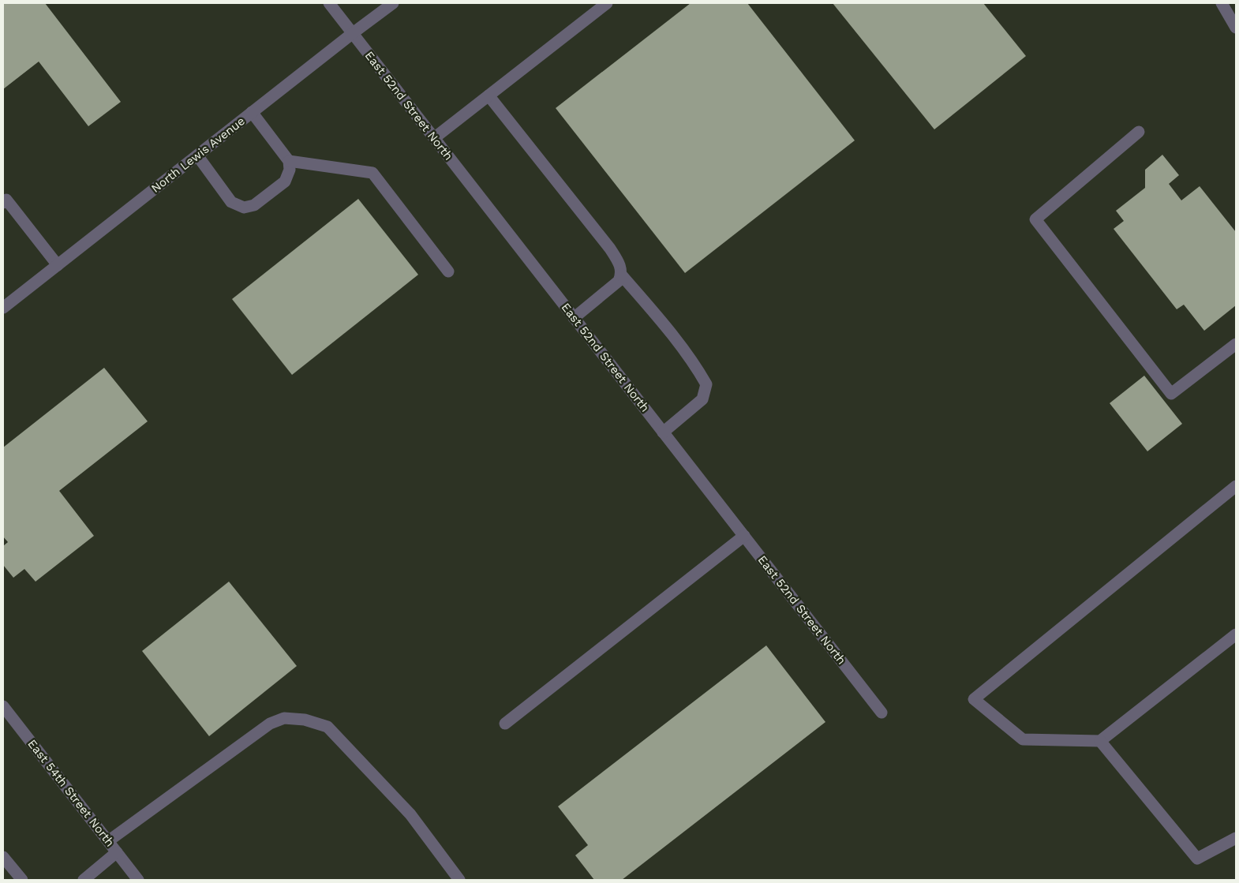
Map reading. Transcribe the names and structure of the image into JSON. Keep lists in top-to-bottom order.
{
  "streets": {
    "street": ["East 52nd Street North", "North Lewis Avenue", "East 54th Street North"]
  },
  "crossings": [
    ["East 52nd Street North", "North Lewis Avenue"]
  ]
}
